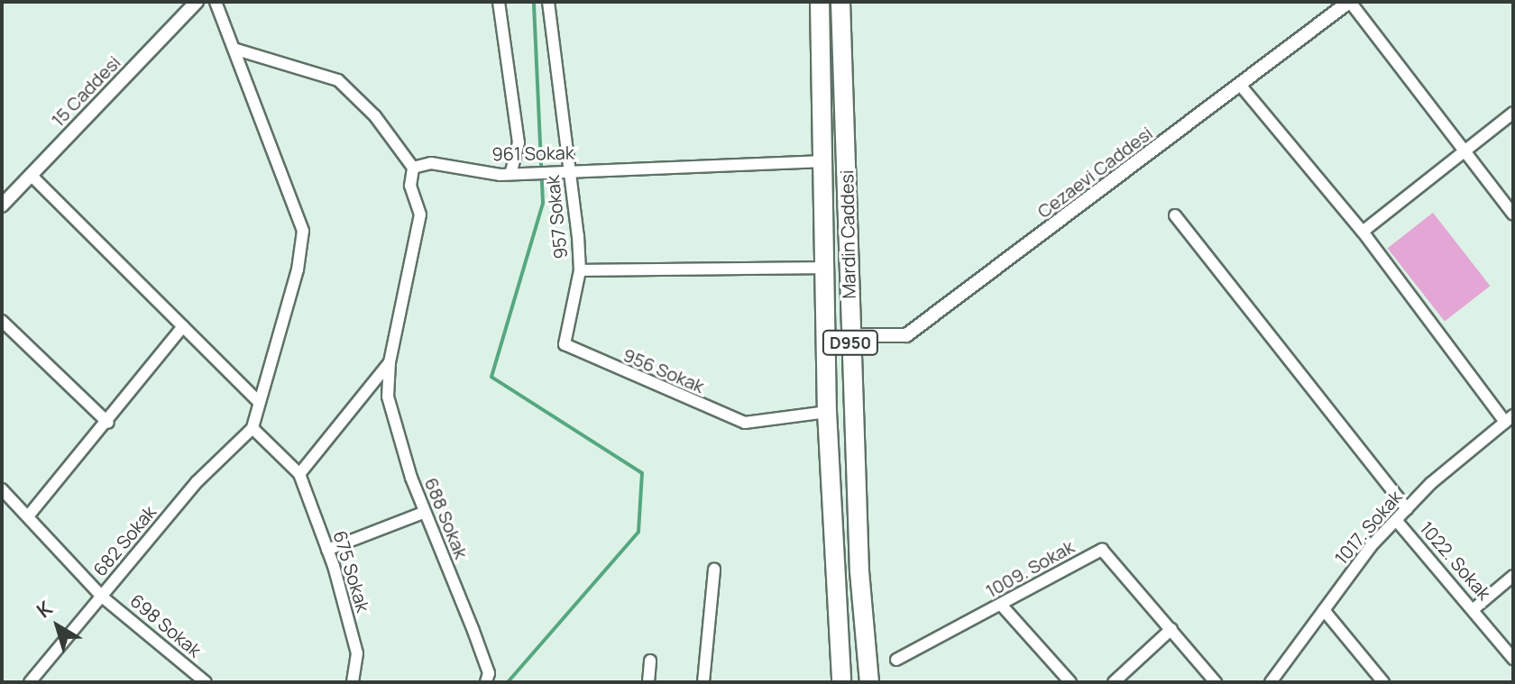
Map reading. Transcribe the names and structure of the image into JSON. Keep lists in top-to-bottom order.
{
  "streets": {
    "highway": ["Mardin Caddesi", "D950"],
    "street": [
      "15 Caddesi",
      "961 Sokak",
      "Cezaevi Caddesi",
      "957 Sokak",
      "956 Sokak",
      "688 Sokak",
      "1017. Sokak",
      "682 Sokak",
      "1022. Sokak",
      "1009. Sokak",
      "675 Sokak",
      "698 Sokak"
    ]
  },
  "crossings": [
    ["961 Sokak", "957 Sokak"],
    ["961 Sokak", "Mardin Caddesi"],
    ["Cezaevi Caddesi", "Mardin Caddesi"],
    ["957 Sokak", "Mardin Caddesi"],
    ["957 Sokak", "956 Sokak"],
    ["Mardin Caddesi", "956 Sokak"],
    ["1017. Sokak", "1022. Sokak"],
    ["682 Sokak", "698 Sokak"]
  ],
  "north": "top left"
}
